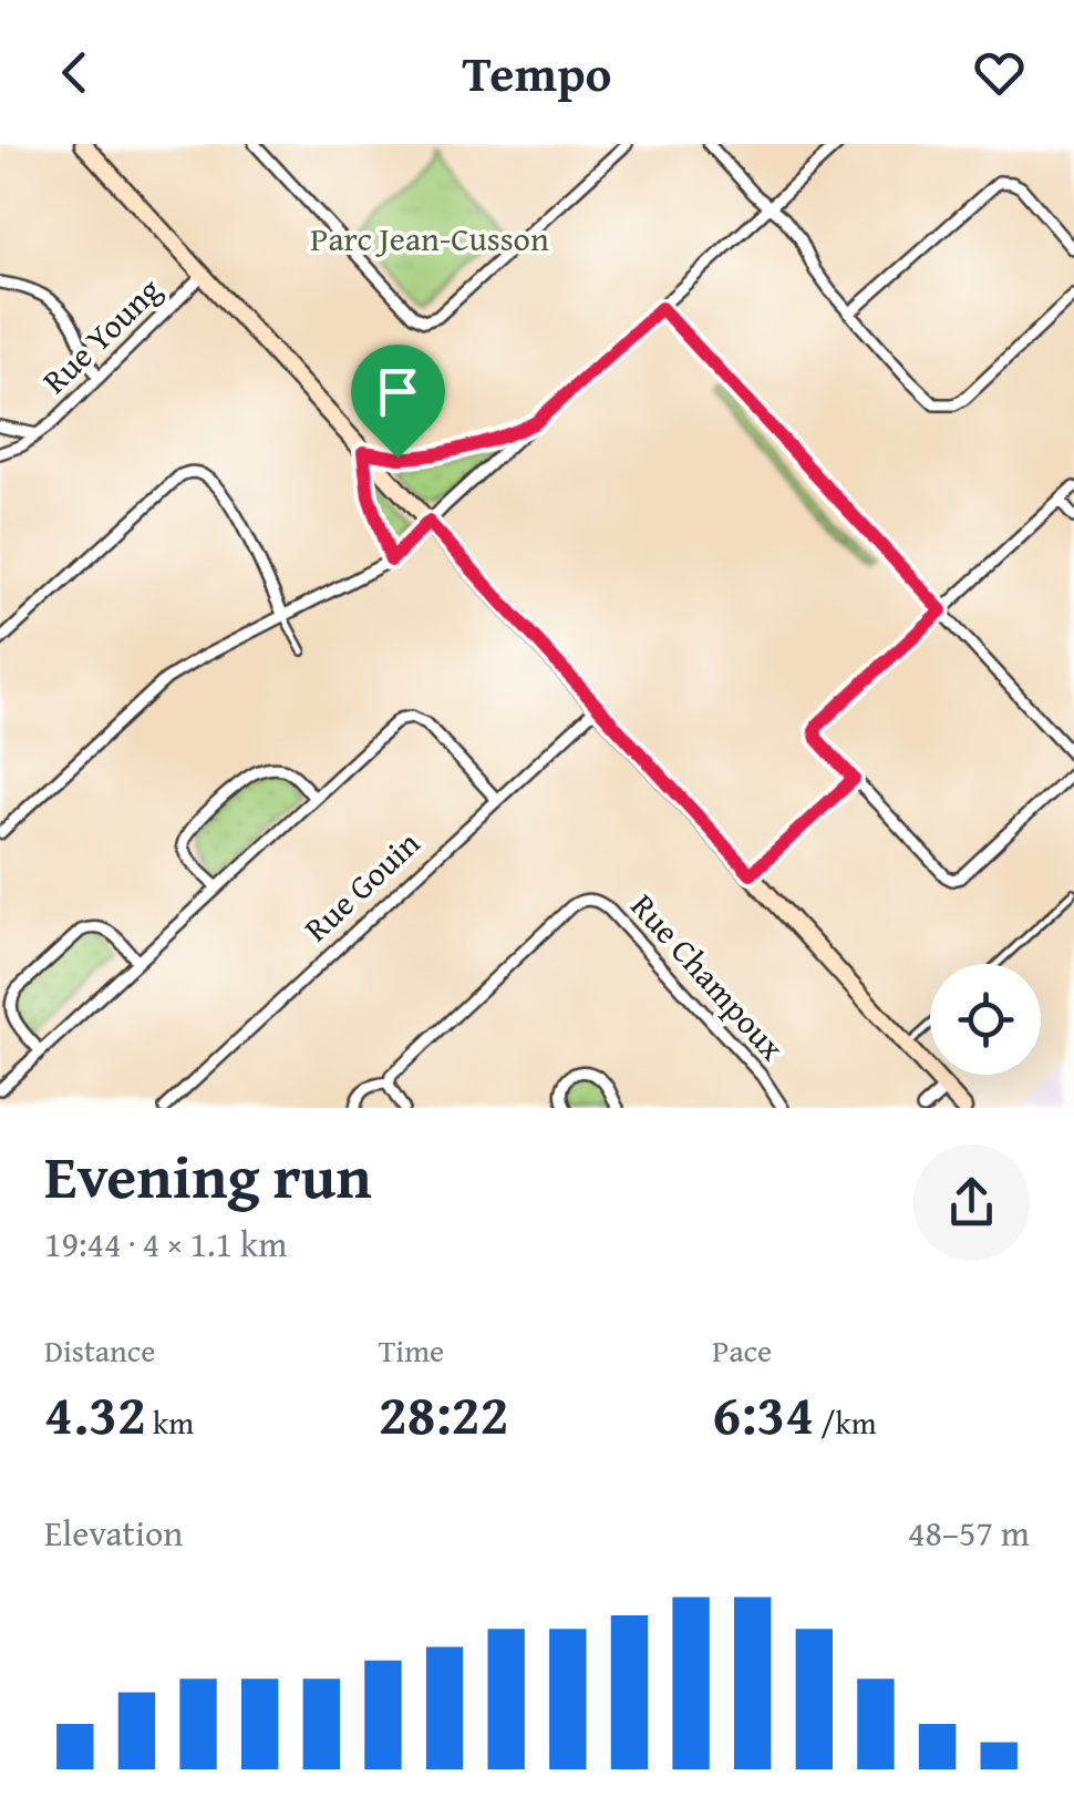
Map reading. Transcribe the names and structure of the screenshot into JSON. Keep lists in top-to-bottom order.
{
  "streets": {
    "street": ["Rue Young", "Rue Gouin", "Rue Champoux"]
  },
  "parks": ["Parc Jean-Cusson"],
  "page": {
    "header": "Tempo",
    "heading": ["Evening run", "19:44 · 4 × 1.1 km"],
    "stats": [
      ["Distance", "4.32 km"],
      ["Time", "28:22"],
      ["Pace", "6:34 /km"]
    ],
    "chart": ["Elevation", "48–57 m"]
  }
}
